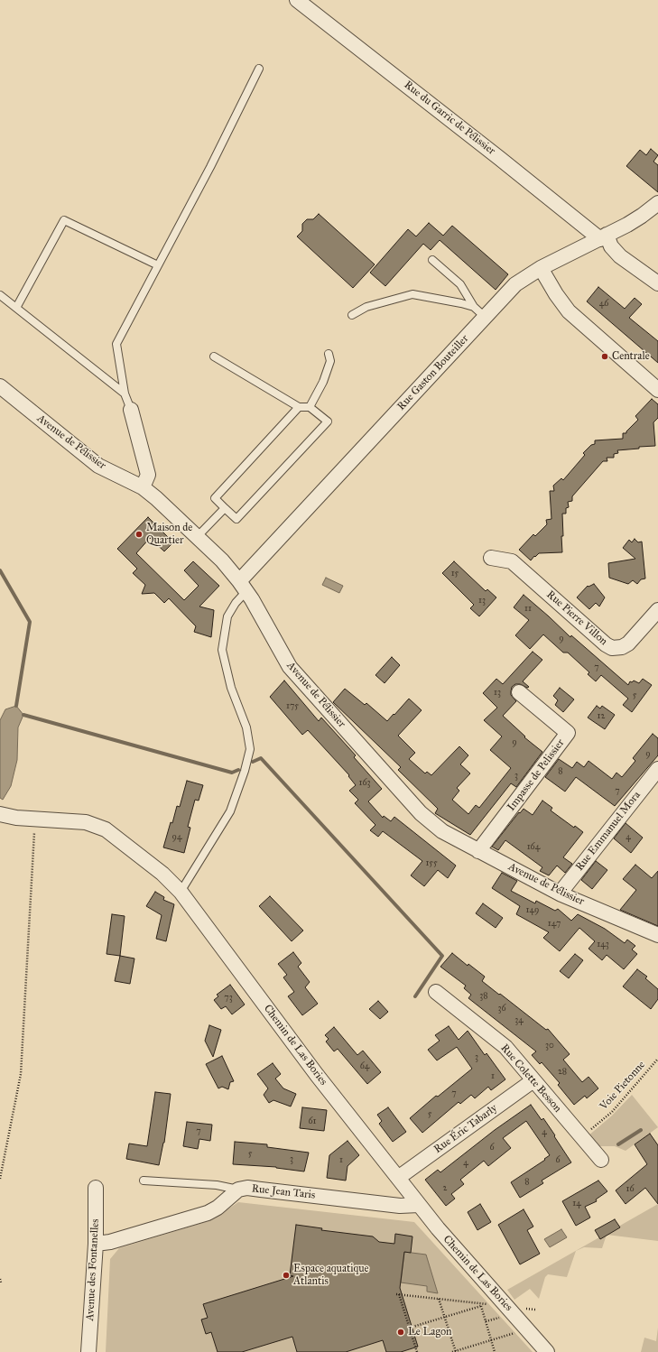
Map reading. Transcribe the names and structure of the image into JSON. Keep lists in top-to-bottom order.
{
  "streets": {
    "street": [
      "Rue du Garric de Pélissier",
      "Rue Gaston Bouteiller",
      "Avenue de Pélissier",
      "Rue Pierre Villon",
      "Impasse de Pelissier",
      "Rue Emmanuel Mora",
      "Chemin de Las Bories",
      "Rue Colette Besson",
      "Rue Éric Tabarly",
      "Rue Jean Taris",
      "Avenue des Fontanelles"
    ],
    "path": ["Voie Pietonne"]
  },
  "crossings": [
    ["Rue du Garric de Pélissier", "Rue Gaston Bouteiller"],
    ["Rue Gaston Bouteiller", "Avenue de Pélissier"],
    ["Avenue de Pélissier", "Impasse de Pelissier"],
    ["Avenue de Pélissier", "Rue Emmanuel Mora"],
    ["Chemin de Las Bories", "Rue Éric Tabarly"],
    ["Chemin de Las Bories", "Rue Jean Taris"],
    ["Rue Colette Besson", "Voie Pietonne"],
    ["Rue Colette Besson", "Rue Éric Tabarly"],
    ["Rue Jean Taris", "Avenue des Fontanelles"]
  ],
  "places": [
    "Centrale",
    "Maison de Quartier",
    "Espace aquatique Atlantis",
    "Le Lagon"
  ],
  "house_numbers": [
    "46",
    "15",
    "13",
    "11",
    "9",
    "7",
    "13",
    "5",
    "175",
    "12",
    "9",
    "9",
    "8",
    "3",
    "163",
    "7",
    "94",
    "4",
    "164",
    "155",
    "149",
    "147",
    "143",
    "38",
    "73",
    "36",
    "34",
    "30",
    "3",
    "64",
    "28",
    "1",
    "7",
    "5",
    "61",
    "7",
    "4",
    "6",
    "5",
    "3",
    "1",
    "6",
    "4",
    "8",
    "2",
    "16",
    "14"
  ]
}
